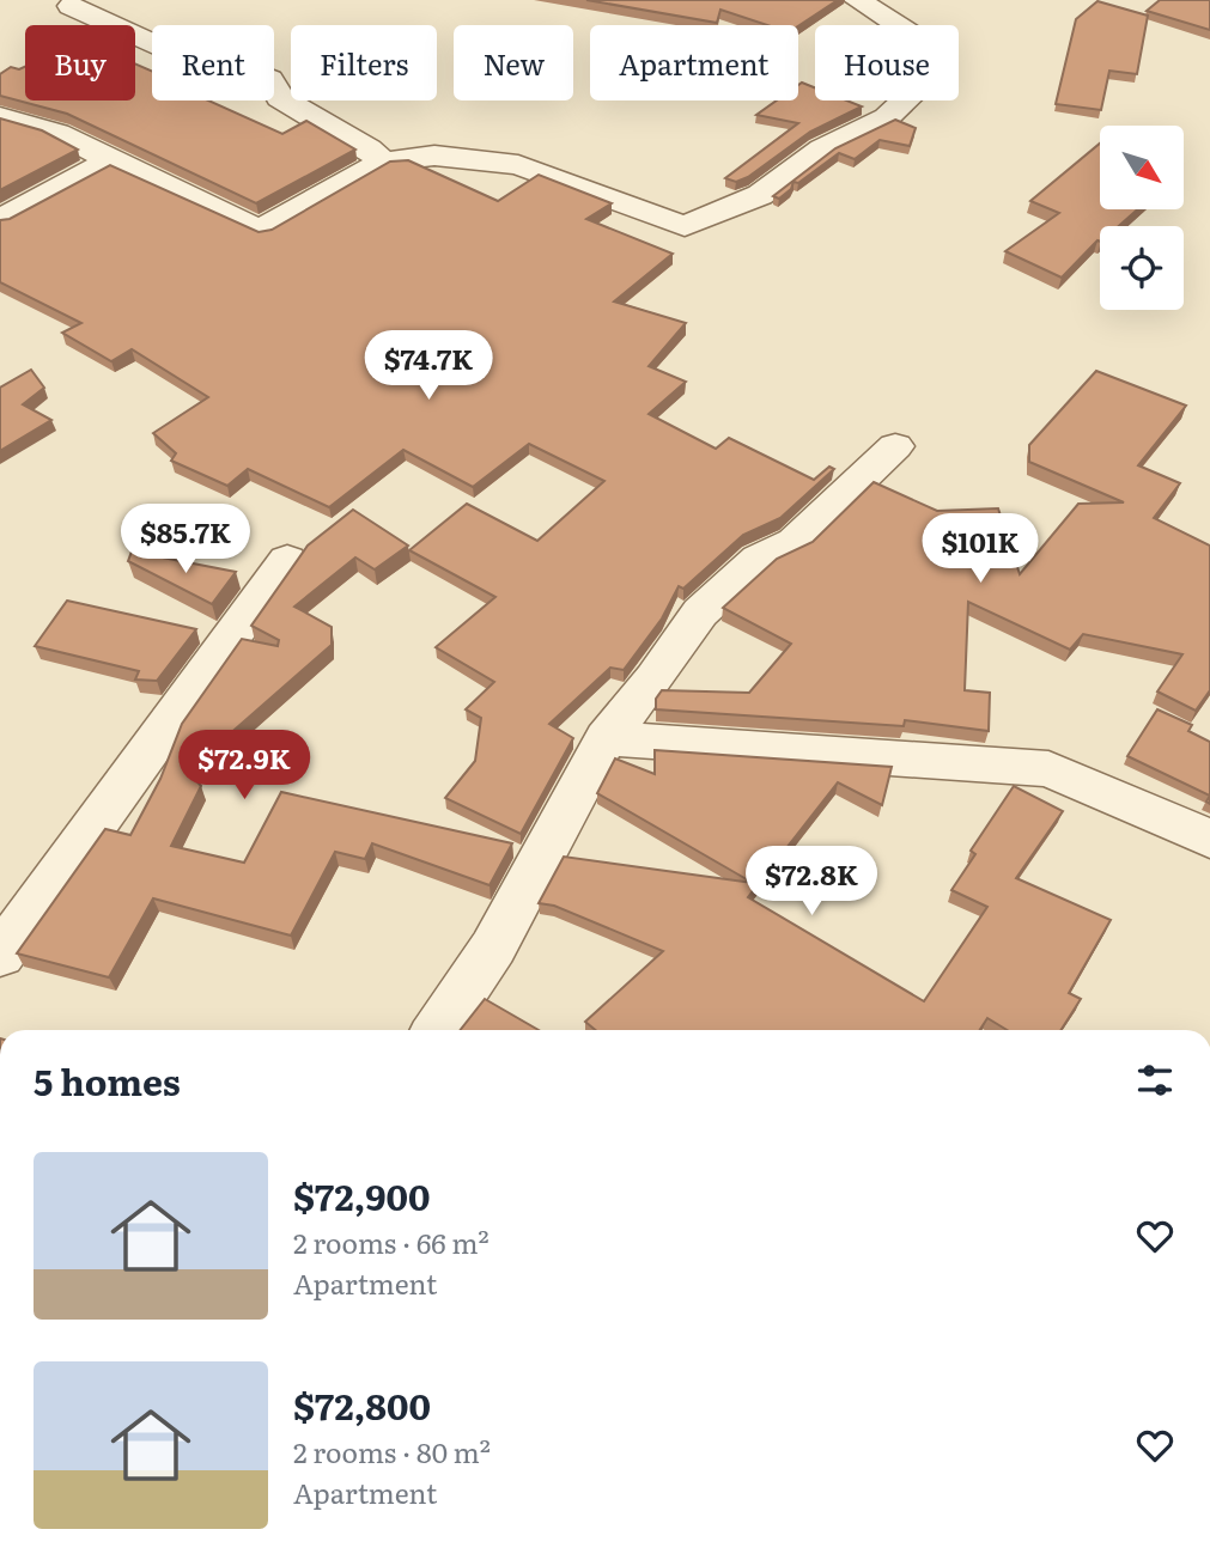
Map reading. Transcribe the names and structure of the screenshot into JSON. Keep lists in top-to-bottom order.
{
  "north": "bottom right",
  "page": {
    "chip": [
      "Buy",
      "Rent",
      "Filters",
      "New",
      "Apartment",
      "House"
    ],
    "price": [
      "$74.7K",
      "$85.7K",
      "$101K",
      "$72.9K",
      "$72.8K"
    ],
    "heading": "5 homes",
    "list": [
      {
        "name": "$72,900",
        "note": "2 rooms · 66 m² · Apartment"
      },
      {
        "name": "$72,800",
        "note": "2 rooms · 80 m² · Apartment"
      }
    ]
  }
}
